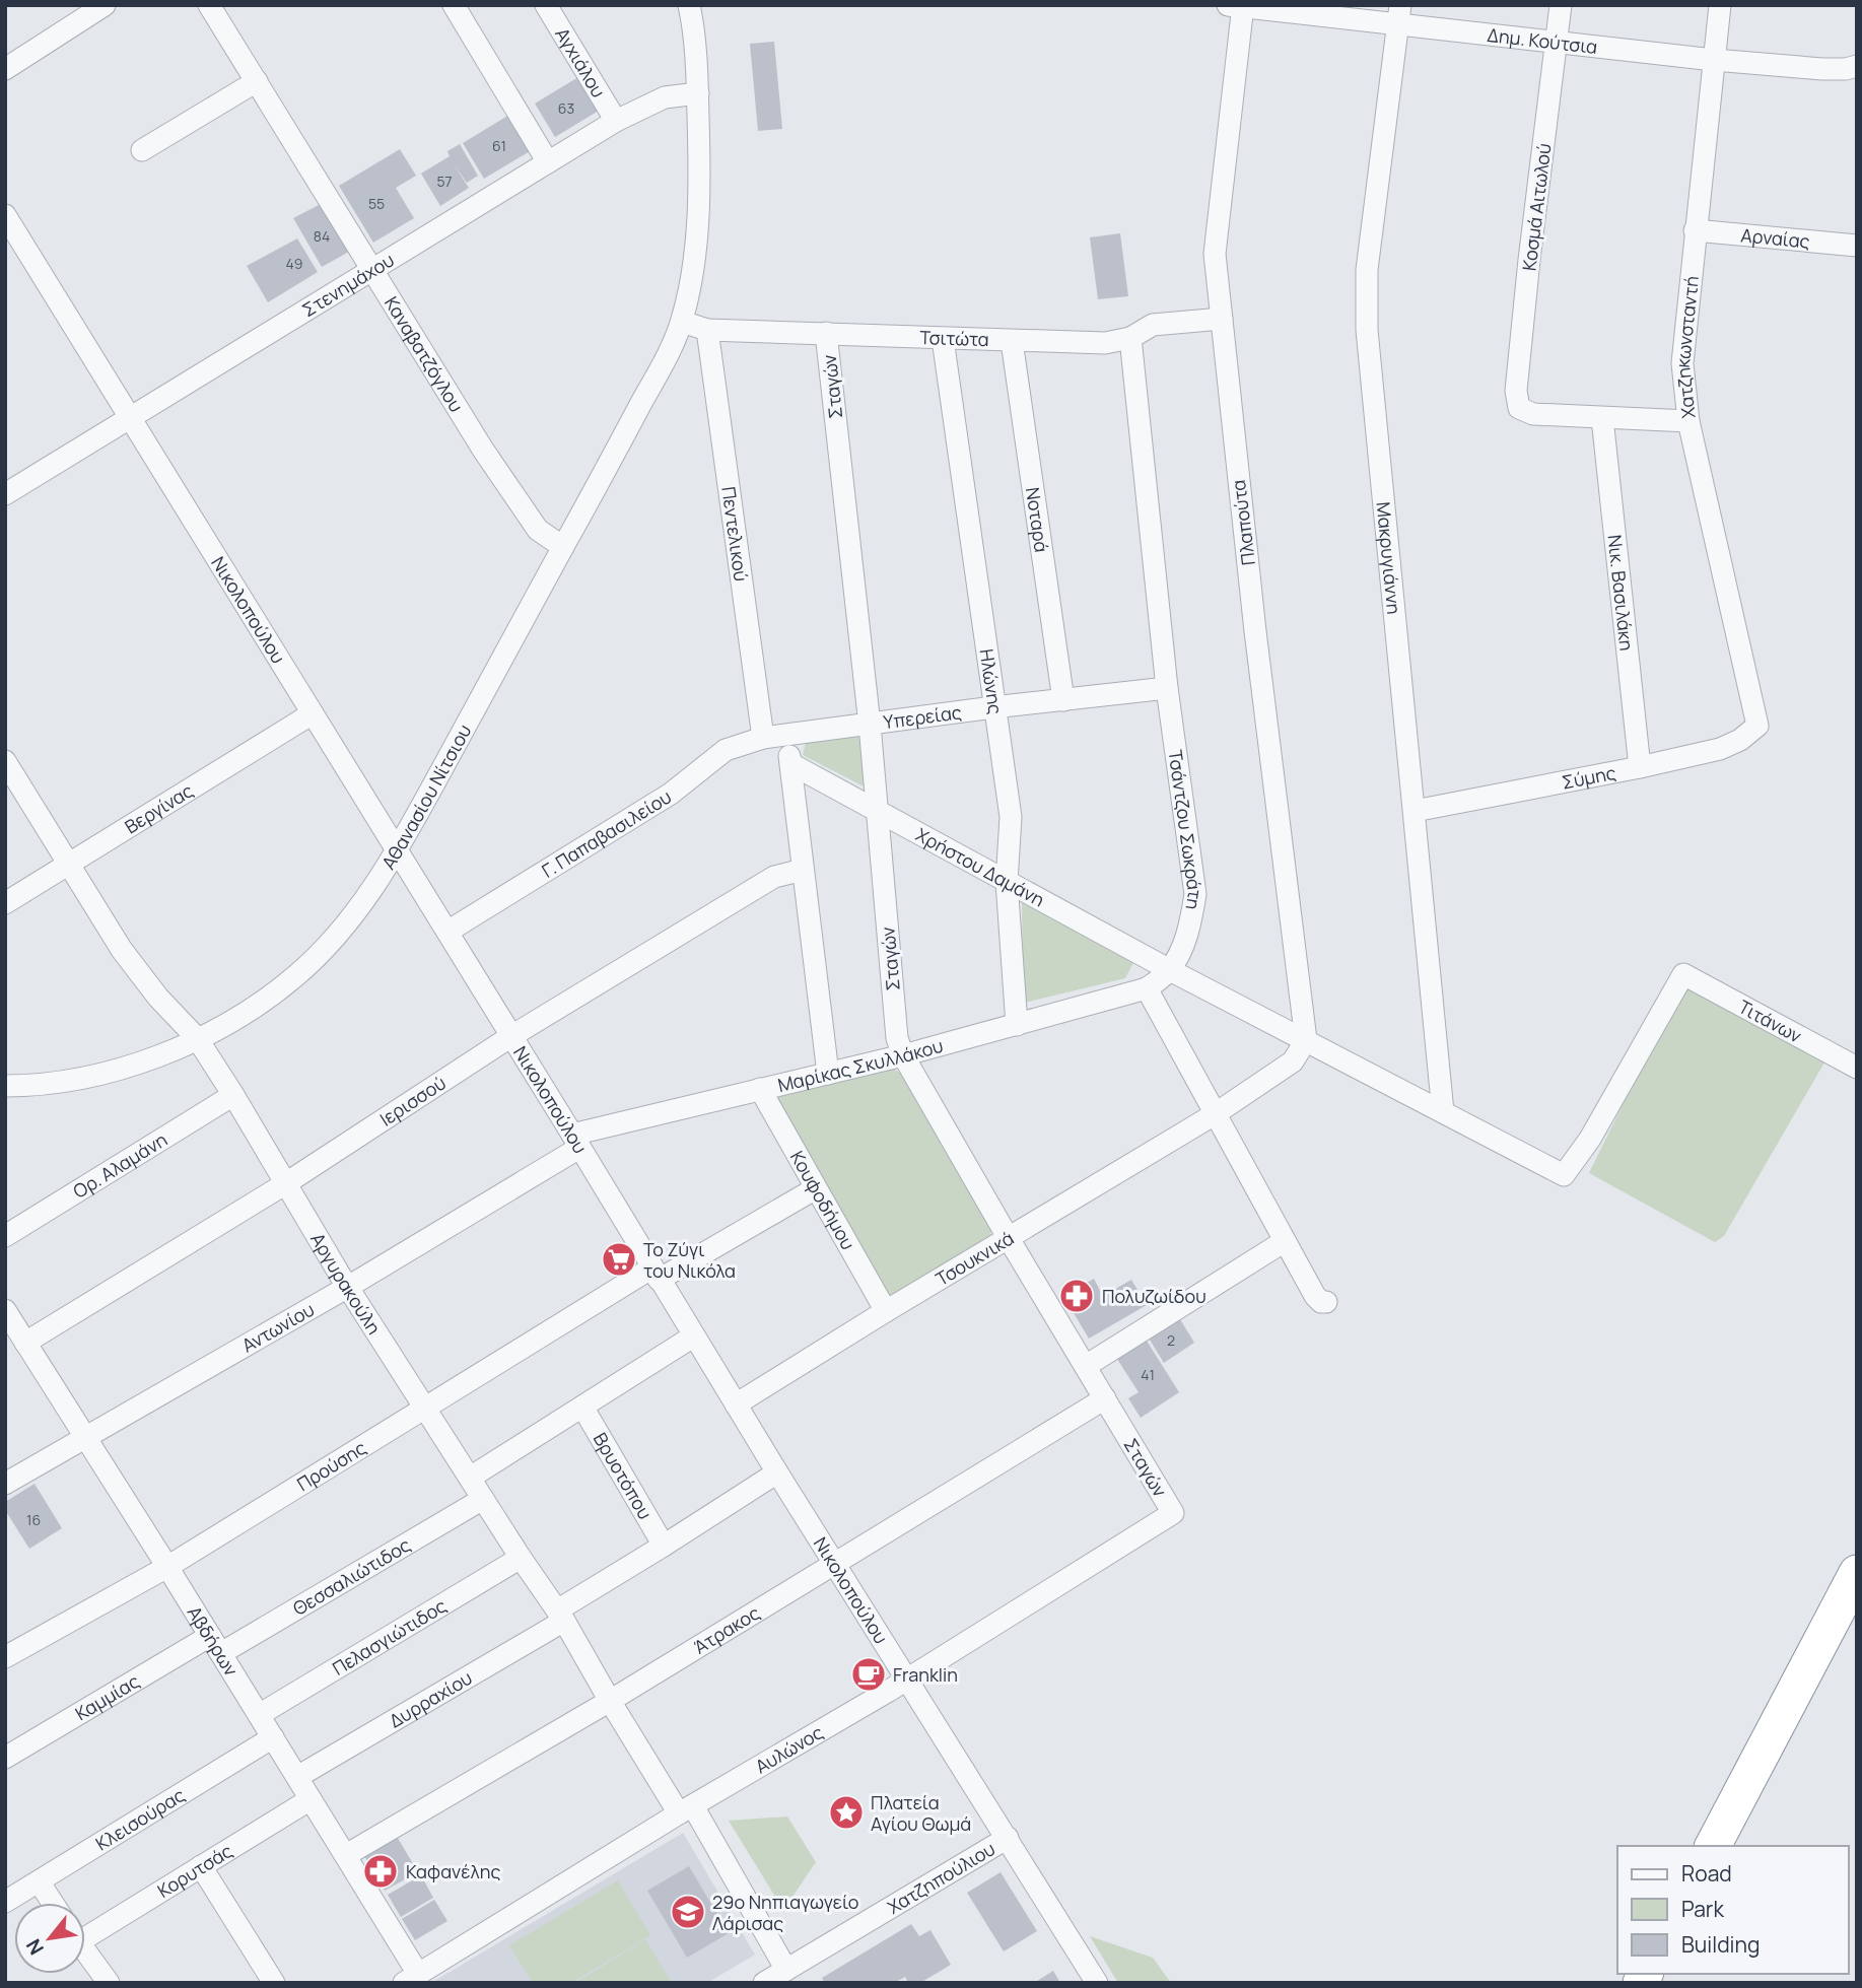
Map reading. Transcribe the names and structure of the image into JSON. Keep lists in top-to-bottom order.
{
  "streets": {
    "street": [
      "Δημ. Κούτσια",
      "Αγχιάλου",
      "Κοσμά Αιτωλού",
      "Αρναίας",
      "Στενημάχου",
      "Τσιτώτα",
      "Χατζηκωνσταντή",
      "Καναβατζόγλου",
      "Σταγών",
      "Νοταρά",
      "Πλαπούτα",
      "Πεντελικού",
      "Μακρυγιάννη",
      "Νικ. Βασιλάκη",
      "Νικολοπούλου",
      "Ηλώνης",
      "Υπερείας",
      "Σύμης",
      "Αθανασίου Νίτσιου",
      "Βεργίνας",
      "Τσάντζου Σωκράτη",
      "Γ. Παπαβασιλείου",
      "Χρήστου Δαμάνη",
      "Τιτάνων",
      "Μαρίκας Σκυλλάκου",
      "Ιερισσού",
      "Ορ. Αλαμάνη",
      "Κουφοδήμου",
      "Τσουκνικά",
      "Αργυρακούλη",
      "Αντωνίου",
      "Προύσης",
      "Βρυοτόπου",
      "Θεσσαλιώτιδος",
      "Άτρακος",
      "Πελασγιώτιδος",
      "Αβδήρων",
      "Καμμίας",
      "Δυρραχίου",
      "Αυλώνος",
      "Κλεισούρας",
      "Κορυτσάς",
      "Χατζηπούλιου"
    ]
  },
  "crossings": [
    ["Δημ. Κούτσια", "Κοσμά Αιτωλού"],
    ["Δημ. Κούτσια", "Χατζηκωνσταντή"],
    ["Δημ. Κούτσια", "Πλαπούτα"],
    ["Δημ. Κούτσια", "Μακρυγιάννη"],
    ["Αγχιάλου", "Στενημάχου"],
    ["Κοσμά Αιτωλού", "Νικ. Βασιλάκη"],
    ["Αρναίας", "Χατζηκωνσταντή"],
    ["Στενημάχου", "Καναβατζόγλου"],
    ["Στενημάχου", "Νικολοπούλου"],
    ["Τσιτώτα", "Σταγών"],
    ["Τσιτώτα", "Νοταρά"],
    ["Τσιτώτα", "Πλαπούτα"],
    ["Τσιτώτα", "Πεντελικού"],
    ["Τσιτώτα", "Ηλώνης"],
    ["Τσιτώτα", "Αθανασίου Νίτσιου"],
    ["Τσιτώτα", "Τσάντζου Σωκράτη"],
    ["Χατζηκωνσταντή", "Σύμης"],
    ["Καναβατζόγλου", "Αθανασίου Νίτσιου"],
    ["Σταγών", "Υπερείας"],
    ["Σταγών", "Χρήστου Δαμάνη"],
    ["Σταγών", "Μαρίκας Σκυλλάκου"],
    ["Σταγών", "Τσουκνικά"],
    ["Σταγών", "Άτρακος"],
    ["Σταγών", "Αυλώνος"],
    ["Νοταρά", "Υπερείας"],
    ["Πλαπούτα", "Χρήστου Δαμάνη"],
    ["Πλαπούτα", "Τσουκνικά"],
    ["Πεντελικού", "Υπερείας"],
    ["Πεντελικού", "Γ. Παπαβασιλείου"],
    ["Μακρυγιάννη", "Σύμης"],
    ["Μακρυγιάννη", "Χρήστου Δαμάνη"],
    ["Νικ. Βασιλάκη", "Σύμης"],
    ["Νικολοπούλου", "Αθανασίου Νίτσιου"],
    ["Νικολοπούλου", "Βεργίνας"],
    ["Νικολοπούλου", "Γ. Παπαβασιλείου"],
    ["Νικολοπούλου", "Μαρίκας Σκυλλάκου"],
    ["Νικολοπούλου", "Ιερισσού"],
    ["Νικολοπούλου", "Τσουκνικά"],
    ["Νικολοπούλου", "Αντωνίου"],
    ["Νικολοπούλου", "Προύσης"],
    ["Νικολοπούλου", "Άτρακος"],
    ["Νικολοπούλου", "Δυρραχίου"],
    ["Νικολοπούλου", "Αυλώνος"],
    ["Νικολοπούλου", "Χατζηπούλιου"],
    ["Ηλώνης", "Υπερείας"],
    ["Ηλώνης", "Χρήστου Δαμάνη"],
    ["Ηλώνης", "Μαρίκας Σκυλλάκου"],
    ["Υπερείας", "Τσάντζου Σωκράτη"],
    ["Υπερείας", "Γ. Παπαβασιλείου"],
    ["Αθανασίου Νίτσιου", "Αργυρακούλη"],
    ["Βεργίνας", "Αργυρακούλη"],
    ["Τσάντζου Σωκράτη", "Χρήστου Δαμάνη"],
    ["Τσάντζου Σωκράτη", "Μαρίκας Σκυλλάκου"],
    ["Χρήστου Δαμάνη", "Τιτάνων"],
    ["Χρήστου Δαμάνη", "Τσουκνικά"],
    ["Μαρίκας Σκυλλάκου", "Κουφοδήμου"],
    ["Μαρίκας Σκυλλάκου", "Αντωνίου"],
    ["Ιερισσού", "Αργυρακούλη"],
    ["Ιερισσού", "Αβδήρων"],
    ["Ορ. Αλαμάνη", "Αργυρακούλη"],
    ["Κουφοδήμου", "Τσουκνικά"],
    ["Κουφοδήμου", "Προύσης"],
    ["Αργυρακούλη", "Αντωνίου"],
    ["Αργυρακούλη", "Προύσης"],
    ["Αργυρακούλη", "Θεσσαλιώτιδος"],
    ["Αργυρακούλη", "Άτρακος"],
    ["Αργυρακούλη", "Πελασγιώτιδος"],
    ["Αργυρακούλη", "Δυρραχίου"],
    ["Αργυρακούλη", "Αυλώνος"],
    ["Αργυρακούλη", "Χατζηπούλιου"],
    ["Αντωνίου", "Αβδήρων"],
    ["Προύσης", "Αβδήρων"],
    ["Βρυοτόπου", "Δυρραχίου"],
    ["Θεσσαλιώτιδος", "Αβδήρων"],
    ["Θεσσαλιώτιδος", "Καμμίας"],
    ["Άτρακος", "Αβδήρων"],
    ["Πελασγιώτιδος", "Αβδήρων"],
    ["Αβδήρων", "Καμμίας"],
    ["Αβδήρων", "Δυρραχίου"],
    ["Αβδήρων", "Αυλώνος"],
    ["Αβδήρων", "Κλεισούρας"],
    ["Αβδήρων", "Κορυτσάς"]
  ],
  "places": {
    "supermarket": ["Το Ζύγι του Νικόλα"],
    "pharmacy": ["Πολυζωίδου", "Καφανέλης"],
    "cafe": ["Franklin"],
    "place": ["Πλατεία Αγίου Θωμά"],
    "school or university": ["29ο Νηπιαγωγείο Λάρισας"]
  },
  "house_numbers": [
    "63",
    "61",
    "57",
    "55",
    "84",
    "49",
    "2",
    "41",
    "16"
  ],
  "legend": ["Road", "Park", "Building"],
  "north": "bottom left"
}
